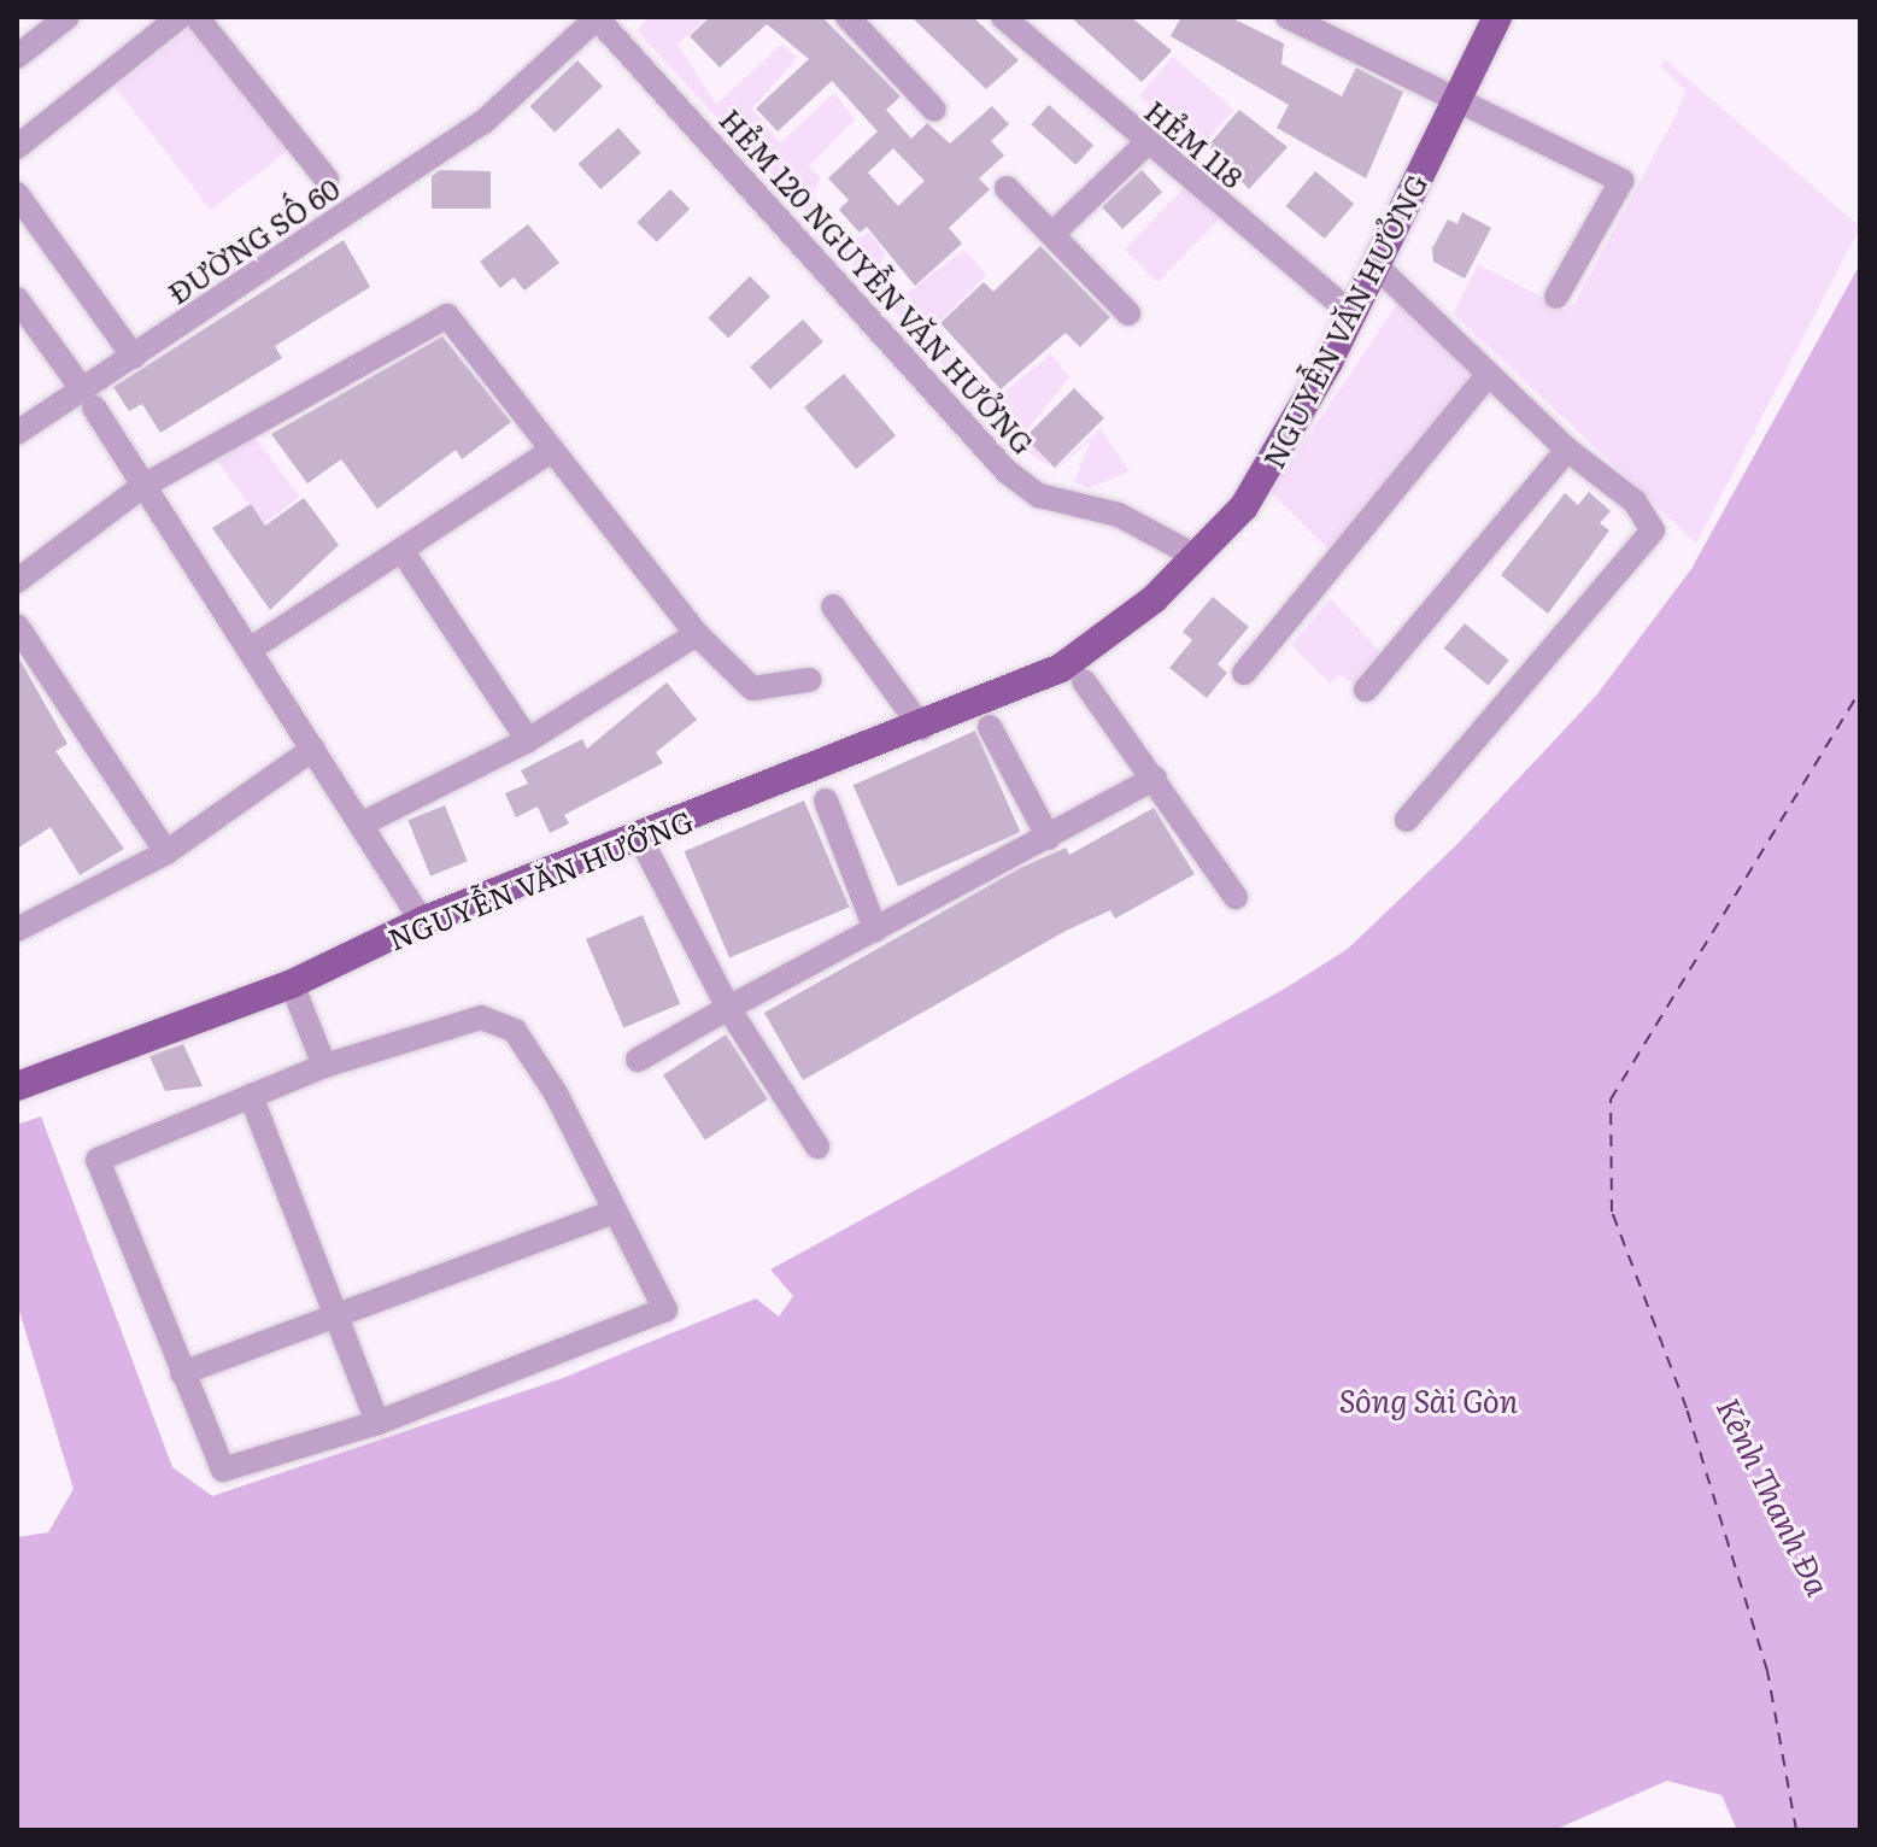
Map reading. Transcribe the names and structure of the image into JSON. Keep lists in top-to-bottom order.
{
  "streets": {
    "main road": ["NGUYỄN VĂN HƯỞNG"],
    "street": ["HẺM 118", "ĐƯỜNG SỐ 60", "HẺM 120 NGUYỄN VĂN HƯỞNG"]
  },
  "crossings": [
    ["HẺM 118", "NGUYỄN VĂN HƯỞNG"],
    ["ĐƯỜNG SỐ 60", "HẺM 120 NGUYỄN VĂN HƯỞNG"],
    ["HẺM 120 NGUYỄN VĂN HƯỞNG", "NGUYỄN VĂN HƯỞNG"]
  ],
  "water": ["Sông Sài Gòn", "Kênh Thanh Đa"]
}
